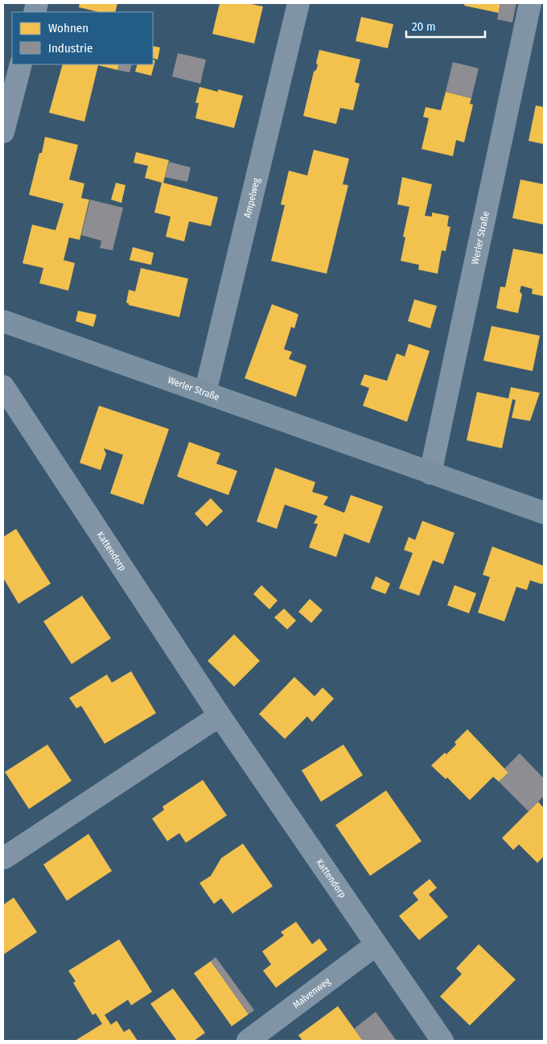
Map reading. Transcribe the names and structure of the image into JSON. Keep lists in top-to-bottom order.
{
  "streets": {
    "main road": ["Werler Straße"],
    "street": ["Ampelweg", "Kattendorp", "Malvenweg"]
  },
  "crossings": [
    ["Ampelweg", "Werler Straße"],
    ["Kattendorp", "Malvenweg"]
  ],
  "legend": ["Wohnen", "Industrie"],
  "scale_bar": "20 m"
}
